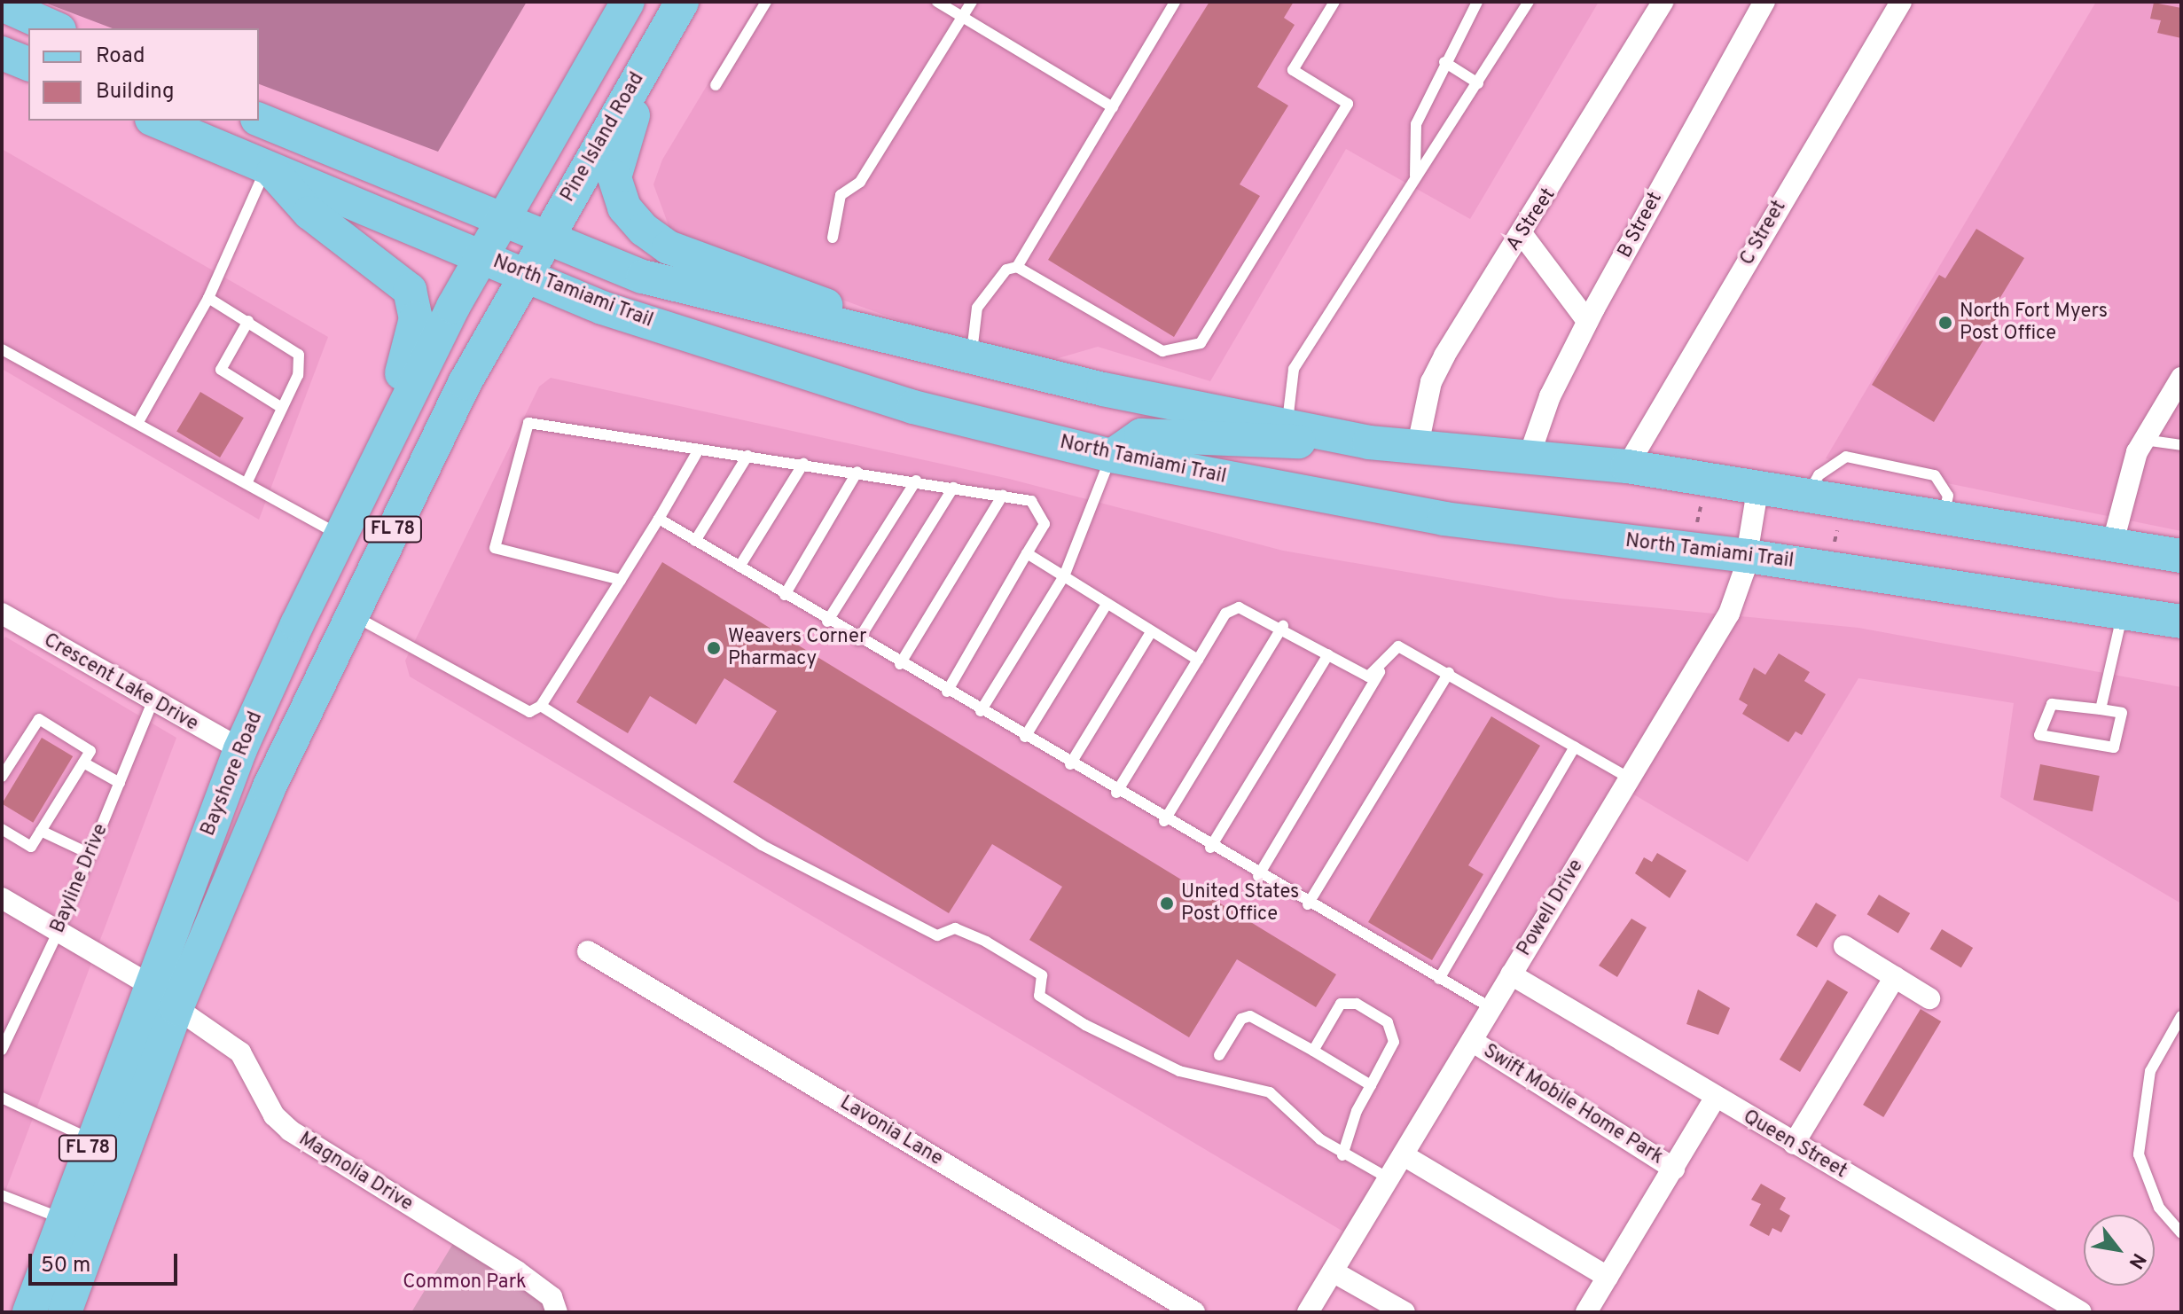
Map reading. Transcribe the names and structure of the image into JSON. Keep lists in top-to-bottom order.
{
  "streets": {
    "main road": [
      "Pine Island Road",
      "North Tamiami Trail",
      "FL 78",
      "Bayshore Road"
    ],
    "street": [
      "A Street",
      "B Street",
      "C Street",
      "Crescent Lake Drive",
      "Powell Drive",
      "Swift Mobile Home Park",
      "Lavonia Lane",
      "Queen Street",
      "Magnolia Drive"
    ],
    "lane": ["Bayline Drive"]
  },
  "crossings": [
    ["Pine Island Road", "North Tamiami Trail"],
    ["Pine Island Road", "Bayshore Road"],
    ["A Street", "North Tamiami Trail"],
    ["B Street", "North Tamiami Trail"],
    ["C Street", "North Tamiami Trail"],
    ["North Tamiami Trail", "FL 78"],
    ["North Tamiami Trail", "Bayshore Road"],
    ["North Tamiami Trail", "Powell Drive"],
    ["FL 78", "Bayshore Road"],
    ["Crescent Lake Drive", "Bayshore Road"],
    ["Crescent Lake Drive", "Bayline Drive"],
    ["Bayshore Road", "Magnolia Drive"],
    ["Powell Drive", "Swift Mobile Home Park"],
    ["Powell Drive", "Queen Street"],
    ["Swift Mobile Home Park", "Queen Street"]
  ],
  "parks": ["Common Park"],
  "places": ["North Fort Myers Post Office", "Weavers Corner Pharmacy", "United States Post Office"],
  "legend": ["Road", "Building"],
  "scale_bar": "50 m",
  "north": "bottom right"
}
